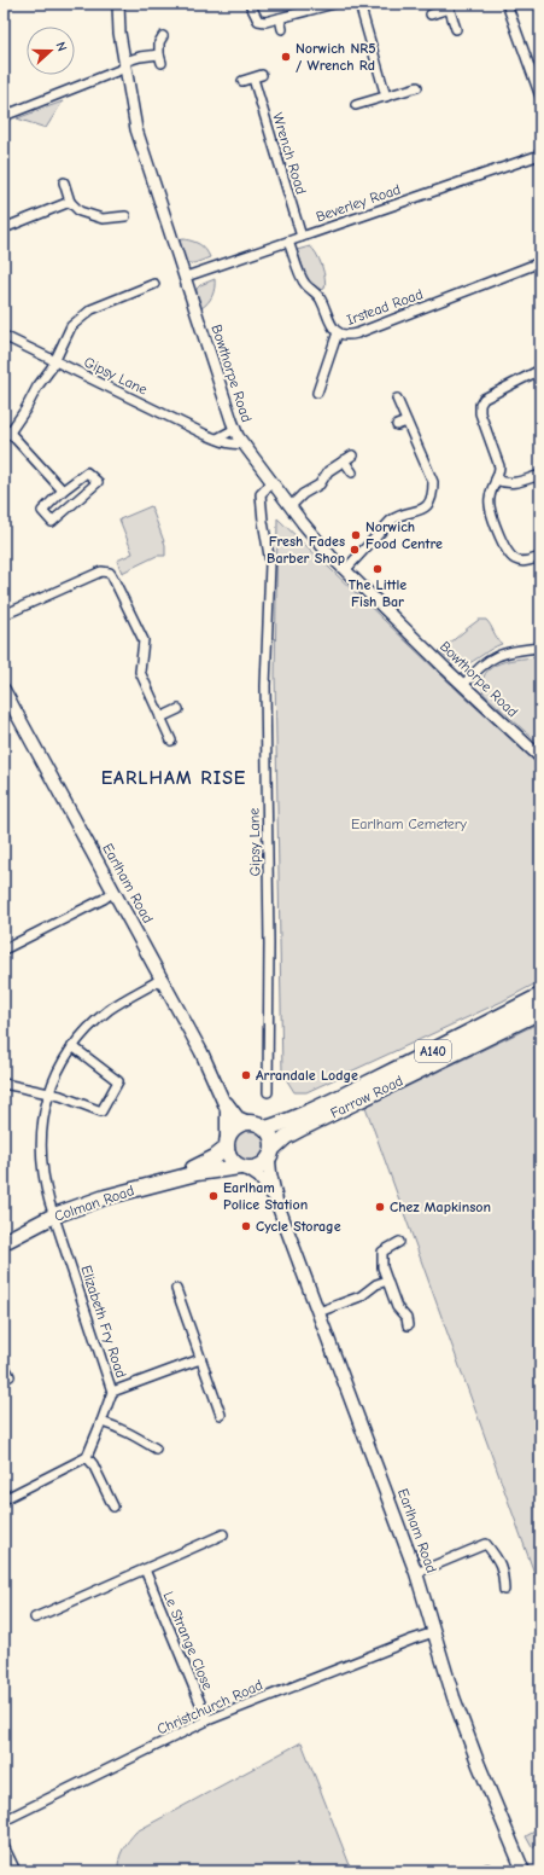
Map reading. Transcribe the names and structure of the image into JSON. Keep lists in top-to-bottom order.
{
  "streets": {
    "highway": ["A140", "Farrow Road", "Colman Road"],
    "main road": ["Earlham Road"],
    "street": [
      "Wrench Road",
      "Beverley Road",
      "Irstead Road",
      "Bowthorpe Road",
      "Gipsy Lane",
      "Elizabeth Fry Road",
      "Le Strange Close",
      "Christchurch Road"
    ]
  },
  "crossings": [
    ["Wrench Road", "Beverley Road"],
    ["Beverley Road", "Irstead Road"],
    ["Beverley Road", "Bowthorpe Road"],
    ["Bowthorpe Road", "Gipsy Lane"],
    ["Earlham Road", "Farrow Road"],
    ["Earlham Road", "Colman Road"],
    ["Earlham Road", "Elizabeth Fry Road"],
    ["Earlham Road", "Christchurch Road"],
    ["Farrow Road", "Colman Road"],
    ["Colman Road", "Elizabeth Fry Road"],
    ["Le Strange Close", "Christchurch Road"]
  ],
  "districts": ["EARLHAM RISE"],
  "parks": ["Earlham Cemetery"],
  "places": [
    "Norwich NR5 / Wrench Rd",
    "Norwich Food Centre",
    "Fresh Fades Barber Shop",
    "The Little Fish Bar",
    "Arrandale Lodge",
    "Earlham Police Station",
    "Chez Mapkinson",
    "Cycle Storage"
  ],
  "north": "right"
}
